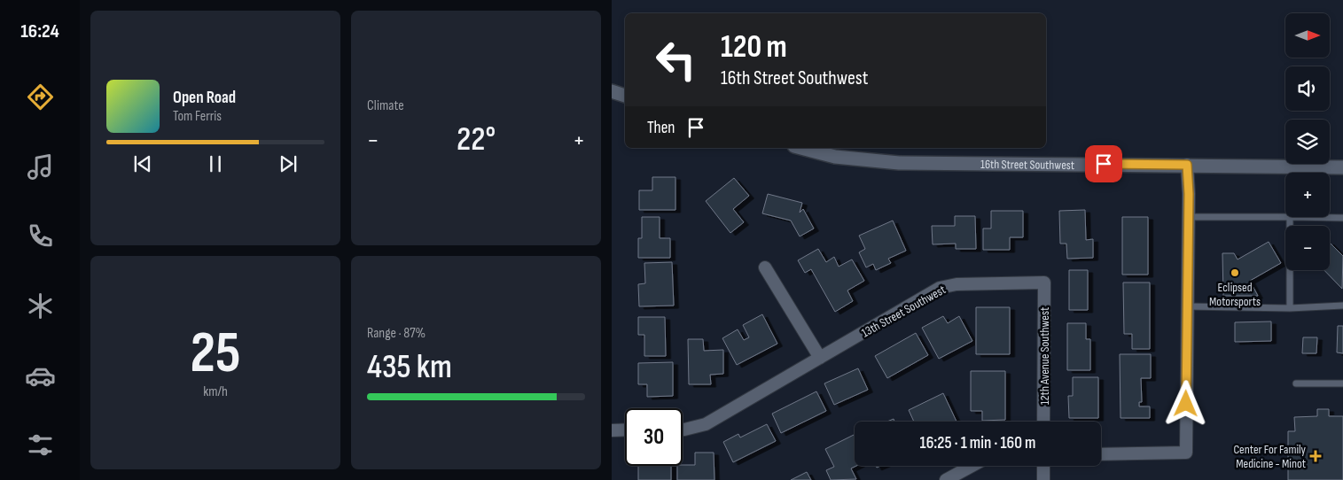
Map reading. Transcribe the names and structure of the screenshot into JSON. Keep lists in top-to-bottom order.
{
  "streets": {
    "main road": ["16th Street Southwest"],
    "street": ["13th Street Southwest", "12th Avenue Southwest"]
  },
  "crossings": [
    ["13th Street Southwest", "12th Avenue Southwest"]
  ],
  "places": {
    "other": ["Eclipsed Motorsports"],
    "health": ["Center For Family Medicine - Minot"]
  },
  "north": "right",
  "page": {
    "tabs": "16:24",
    "tile": [
      "Climate",
      ["25", "km/h"],
      ["Range · 87%", "435 km"]
    ],
    "map_buttons": ["+", "−"],
    "turn": ["120 m", "16th Street Southwest"],
    "song": ["Open Road", "Tom Ferris"],
    "then": "Then",
    "heat": ["−", "22°", "+"],
    "limit": "30",
    "trip": "16:25 · 1 min · 160 m"
  }
}
